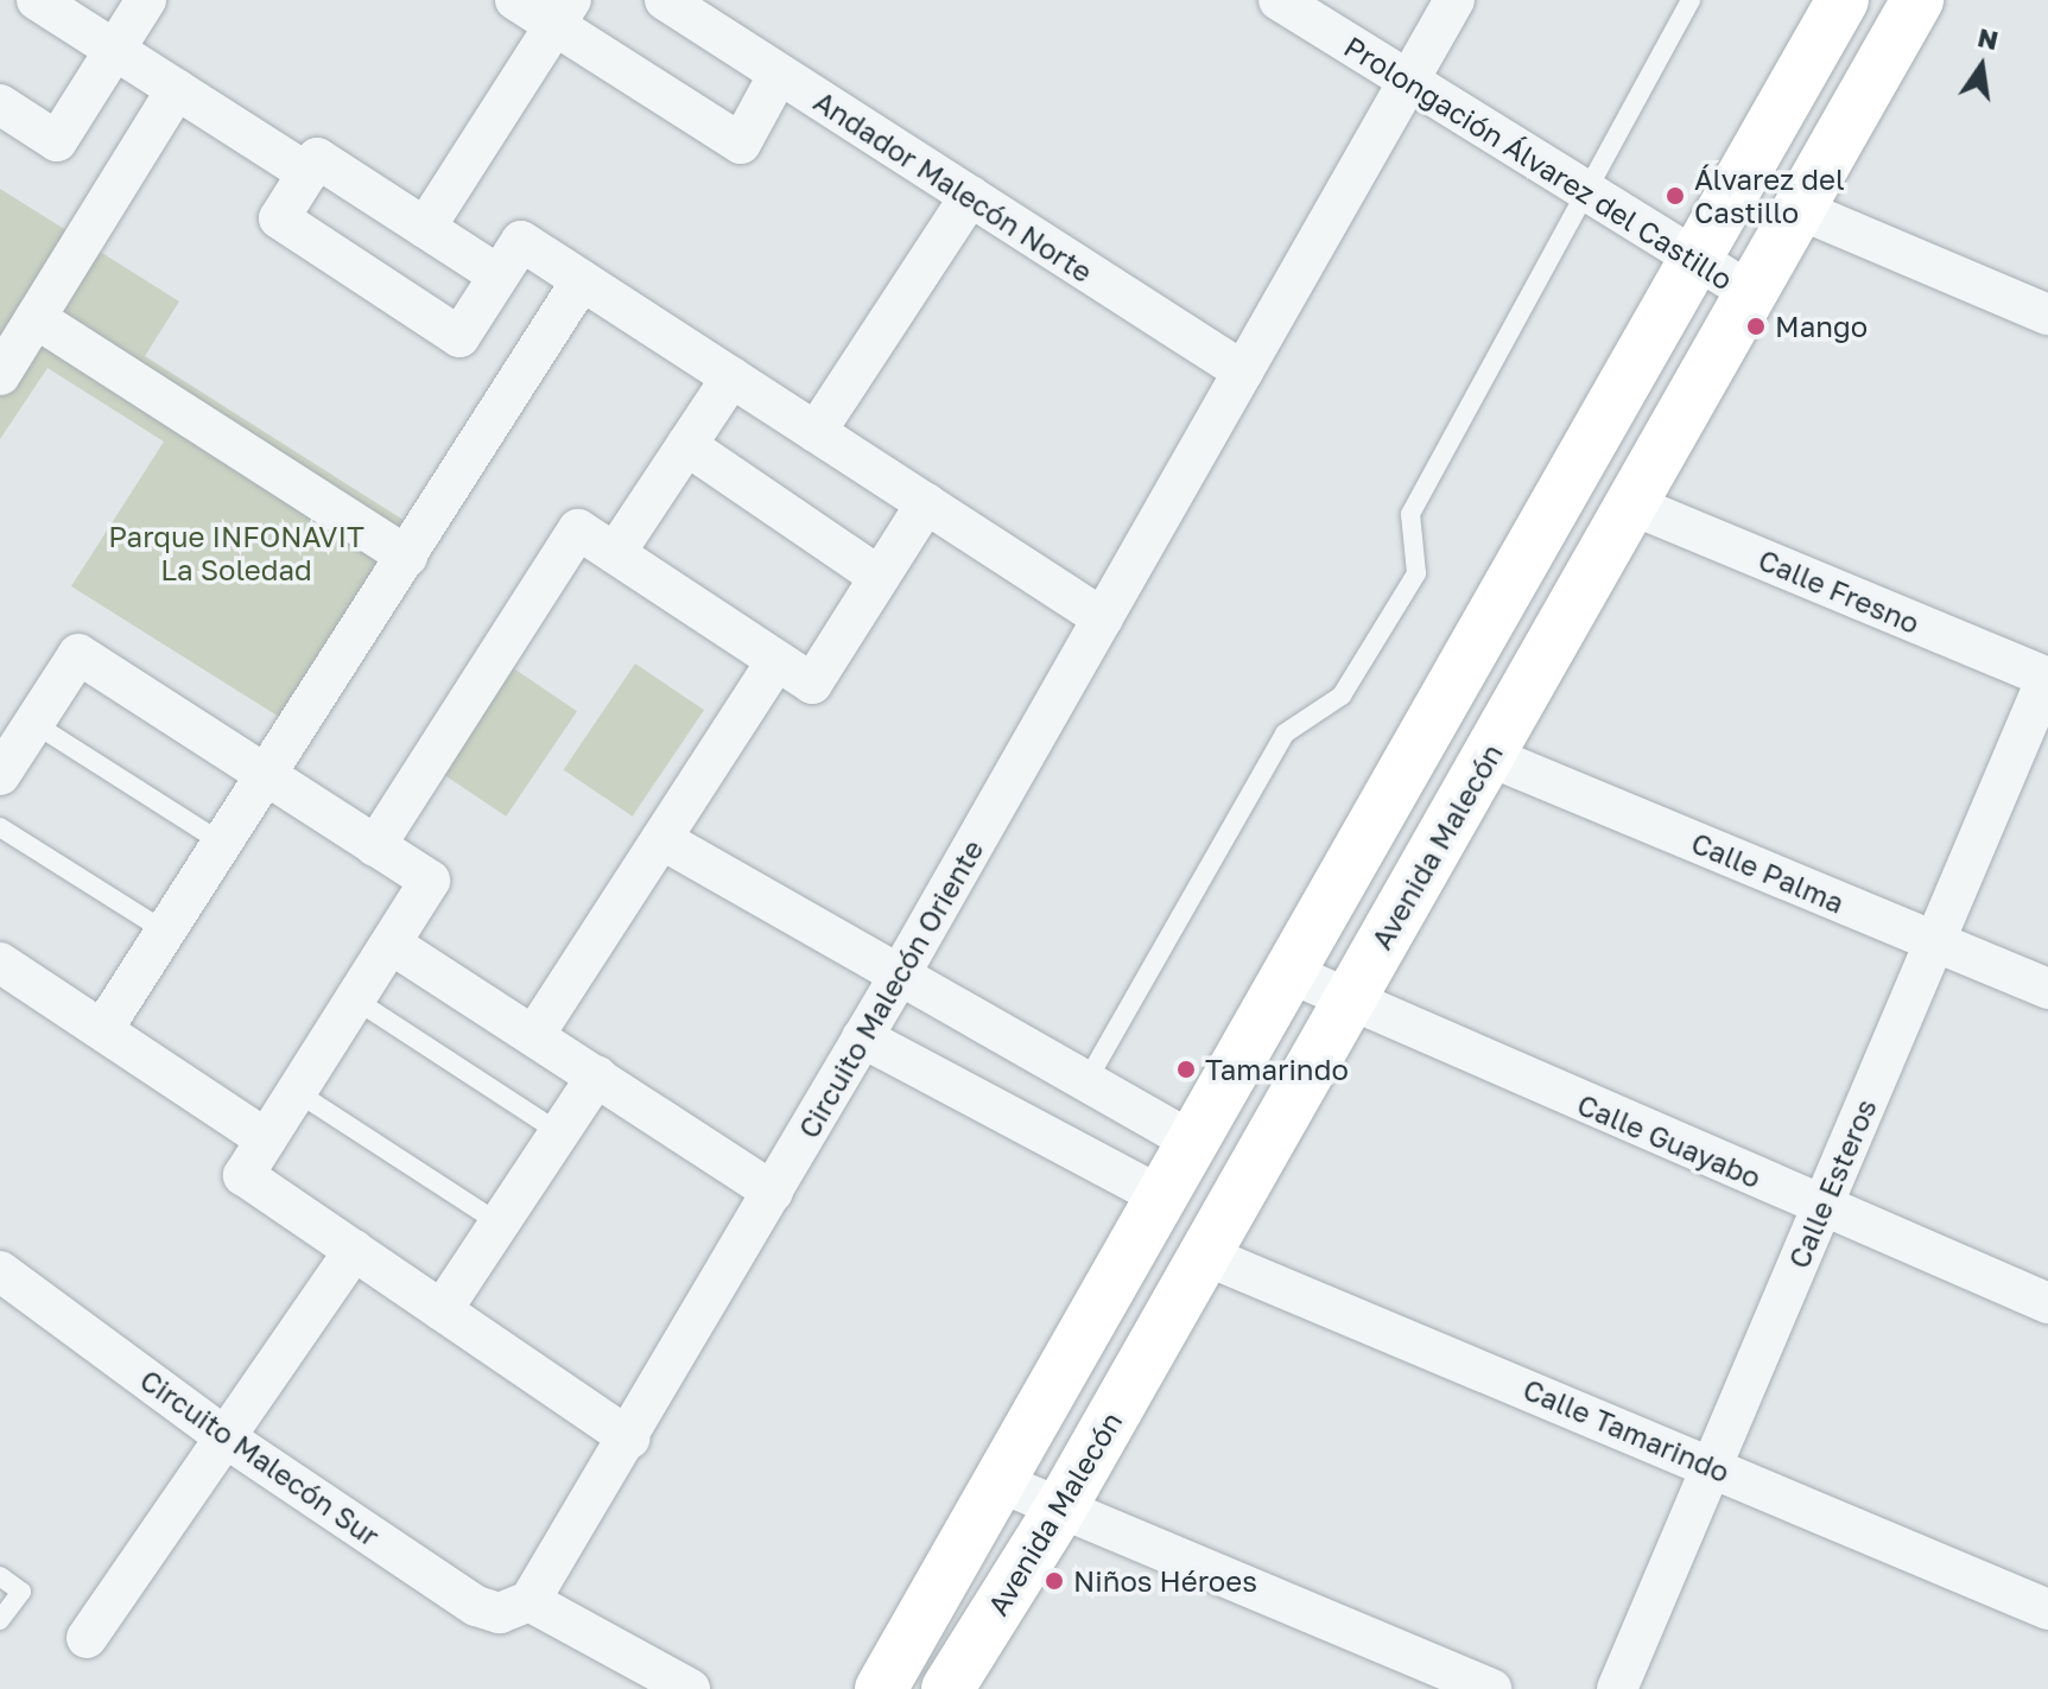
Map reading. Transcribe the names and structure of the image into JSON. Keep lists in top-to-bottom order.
{
  "streets": {
    "street": [
      "Prolongación Álvarez del Castillo",
      "Andador Malecón Norte",
      "Calle Fresno",
      "Avenida Malecón",
      "Calle Palma",
      "Circuito Malecón Oriente",
      "Calle Guayabo",
      "Calle Esteros",
      "Calle Tamarindo",
      "Circuito Malecón Sur"
    ]
  },
  "crossings": [
    ["Prolongación Álvarez del Castillo", "Avenida Malecón"],
    ["Prolongación Álvarez del Castillo", "Circuito Malecón Oriente"],
    ["Andador Malecón Norte", "Circuito Malecón Oriente"],
    ["Calle Fresno", "Avenida Malecón"],
    ["Calle Fresno", "Calle Esteros"],
    ["Avenida Malecón", "Calle Palma"],
    ["Avenida Malecón", "Calle Guayabo"],
    ["Avenida Malecón", "Calle Tamarindo"],
    ["Calle Palma", "Calle Esteros"],
    ["Circuito Malecón Oriente", "Circuito Malecón Sur"],
    ["Calle Guayabo", "Calle Esteros"],
    ["Calle Esteros", "Calle Tamarindo"]
  ],
  "parks": ["Parque INFONAVIT La Soledad"],
  "places": [
    "Álvarez del Castillo",
    "Mango",
    "Tamarindo",
    "Niños Héroes"
  ],
  "north": "top"
}
